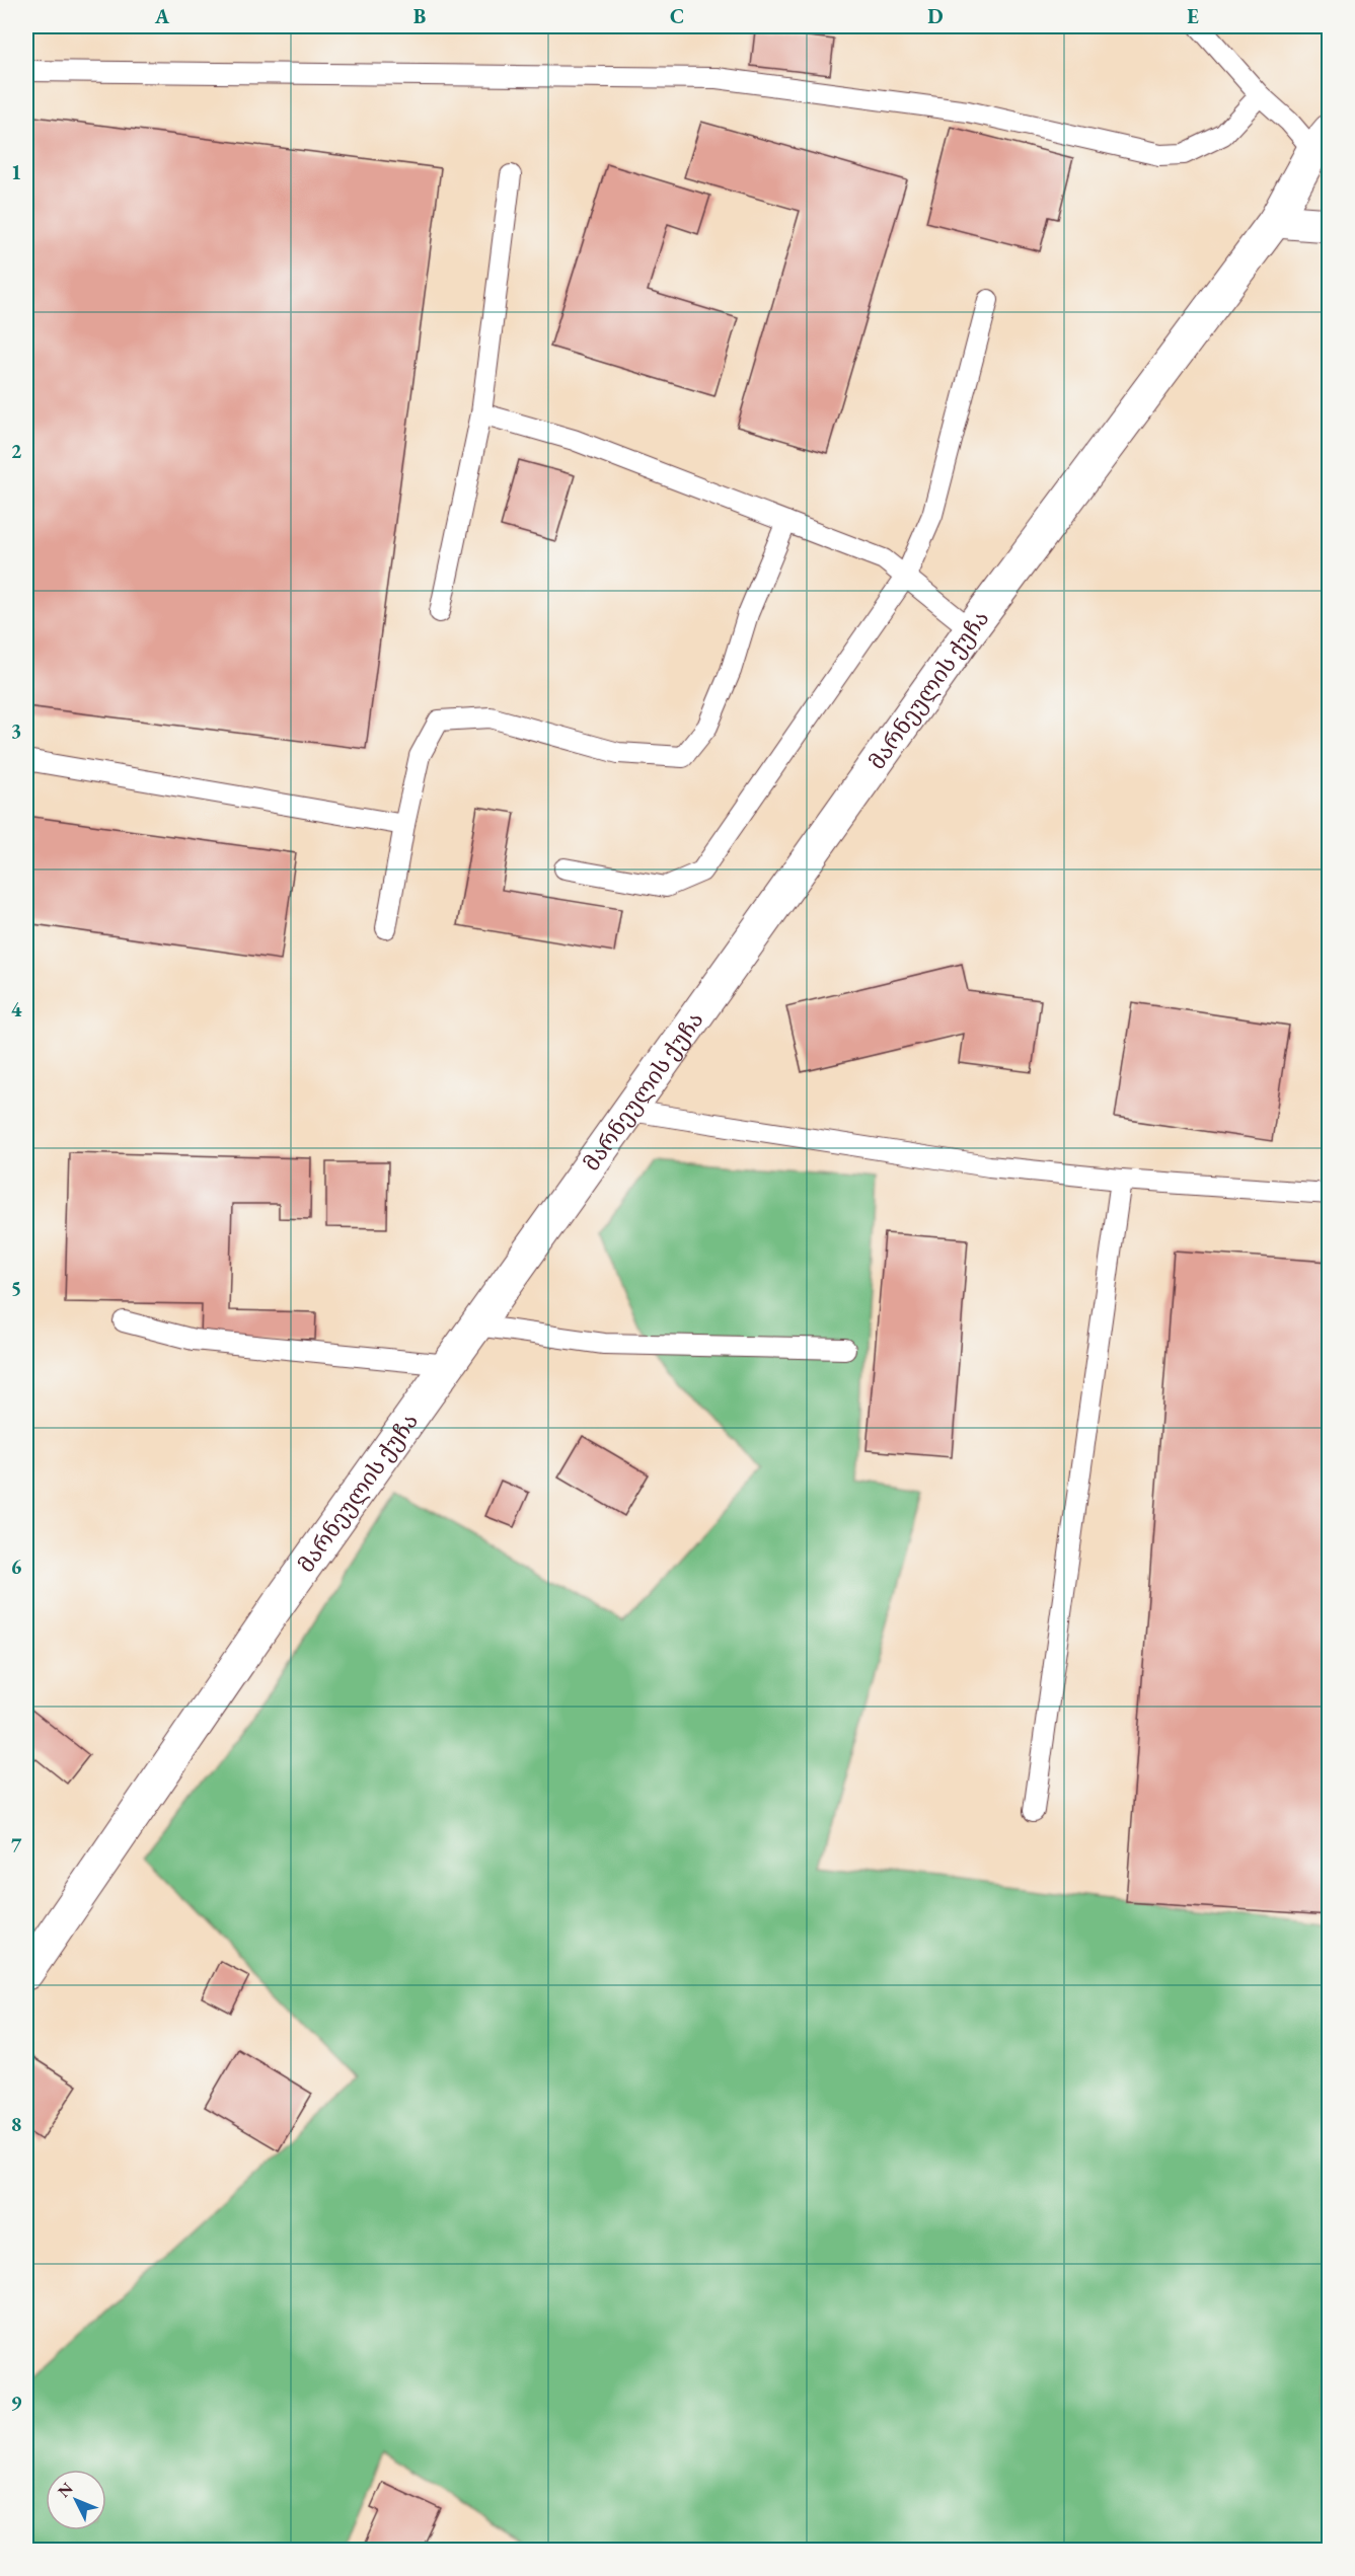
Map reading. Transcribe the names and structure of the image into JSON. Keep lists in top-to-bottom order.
{
  "streets": {
    "street": ["მარნეულის ქუჩა"]
  },
  "north": "top left",
  "grid": {
    "columns": [
      "A",
      "B",
      "C",
      "D",
      "E"
    ],
    "rows": [
      "1",
      "2",
      "3",
      "4",
      "5",
      "6",
      "7",
      "8",
      "9"
    ]
  }
}
